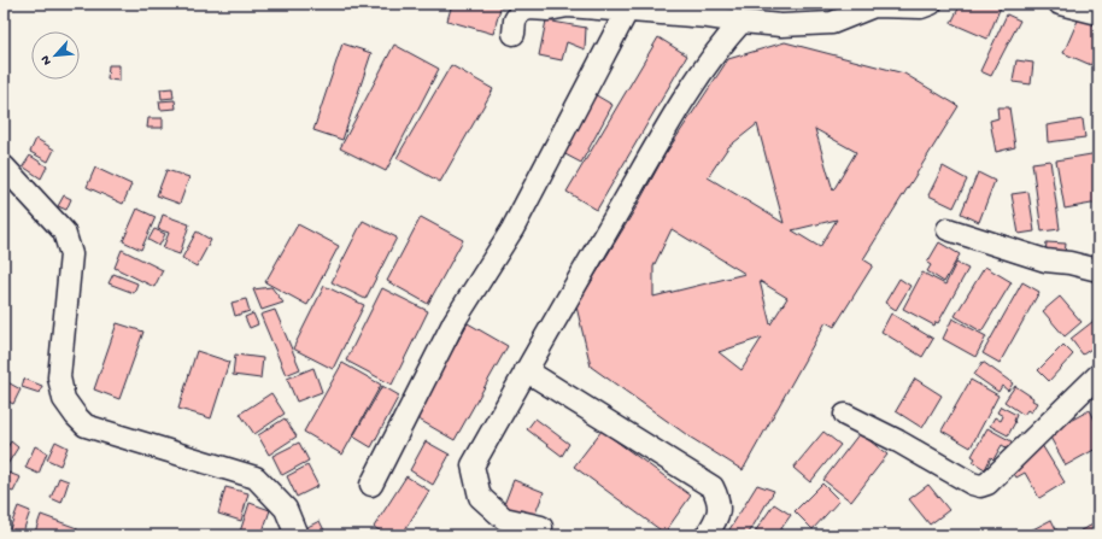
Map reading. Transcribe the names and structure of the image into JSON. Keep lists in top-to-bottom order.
{
  "north": "bottom left"
}
